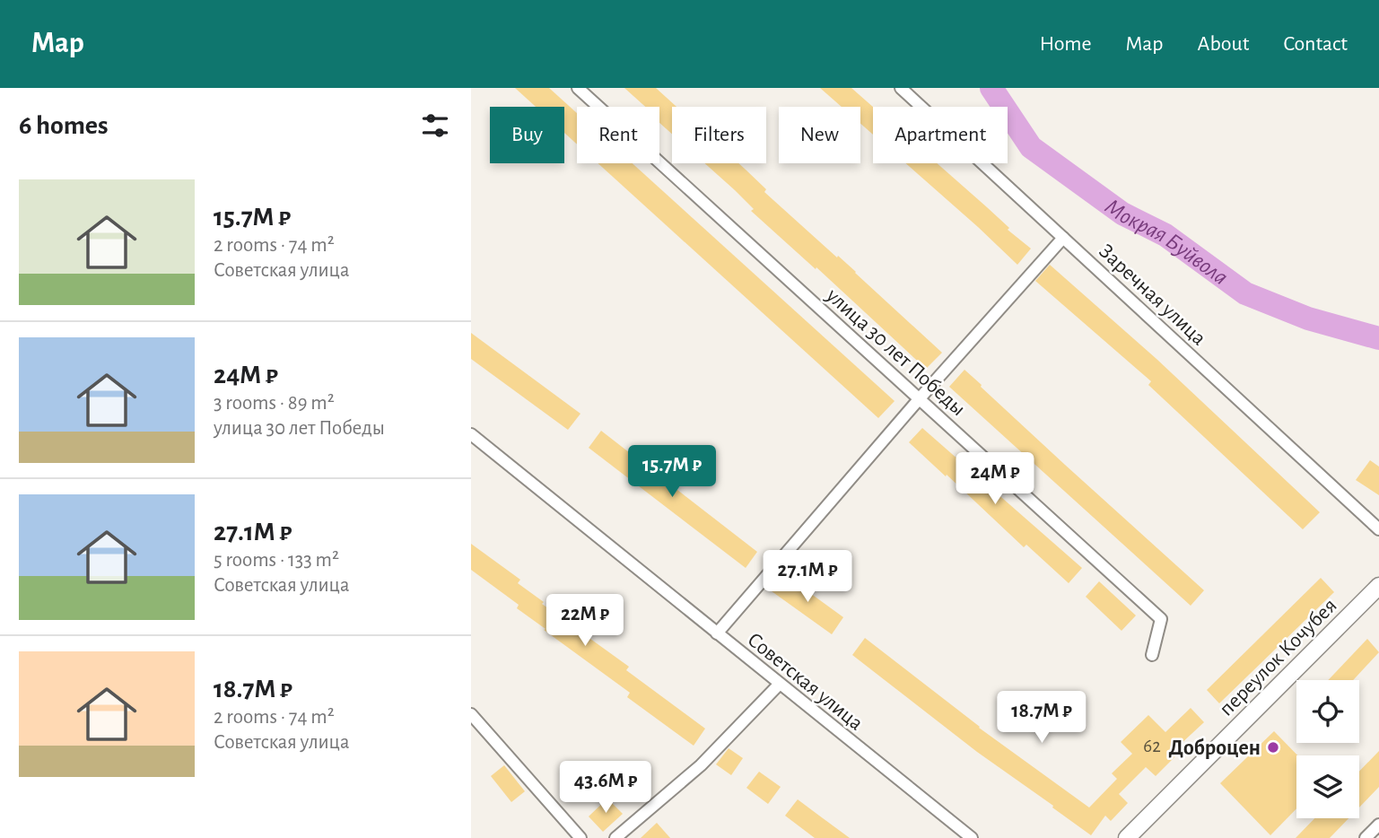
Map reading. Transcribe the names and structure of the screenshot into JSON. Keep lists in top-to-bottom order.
{
  "streets": {
    "main road": ["переулок Кочубея"],
    "street": ["Заречная улица", "улица 30 лет Победы", "Советская улица"]
  },
  "water": ["Мокрая Буйвола"],
  "places": ["Доброцен"],
  "house_numbers": ["62"],
  "page": {
    "header": "Map",
    "nav": [
      "Home",
      "Map",
      "About",
      "Contact"
    ],
    "heading": "6 homes",
    "chip": [
      "Buy",
      "Rent",
      "Filters",
      "New",
      "Apartment"
    ],
    "list": [
      {
        "name": "15.7M ₽",
        "note": "2 rooms · 74 m² · Советская улица"
      },
      {
        "name": "24M ₽",
        "note": "3 rooms · 89 m² · улица 30 лет Победы"
      },
      {
        "name": "27.1M ₽",
        "note": "5 rooms · 133 m² · Советская улица"
      },
      {
        "name": "18.7M ₽",
        "note": "2 rooms · 74 m² · Советская улица"
      }
    ],
    "price": [
      "15.7M ₽",
      "24M ₽",
      "27.1M ₽",
      "22M ₽",
      "18.7M ₽",
      "43.6M ₽"
    ]
  }
}
